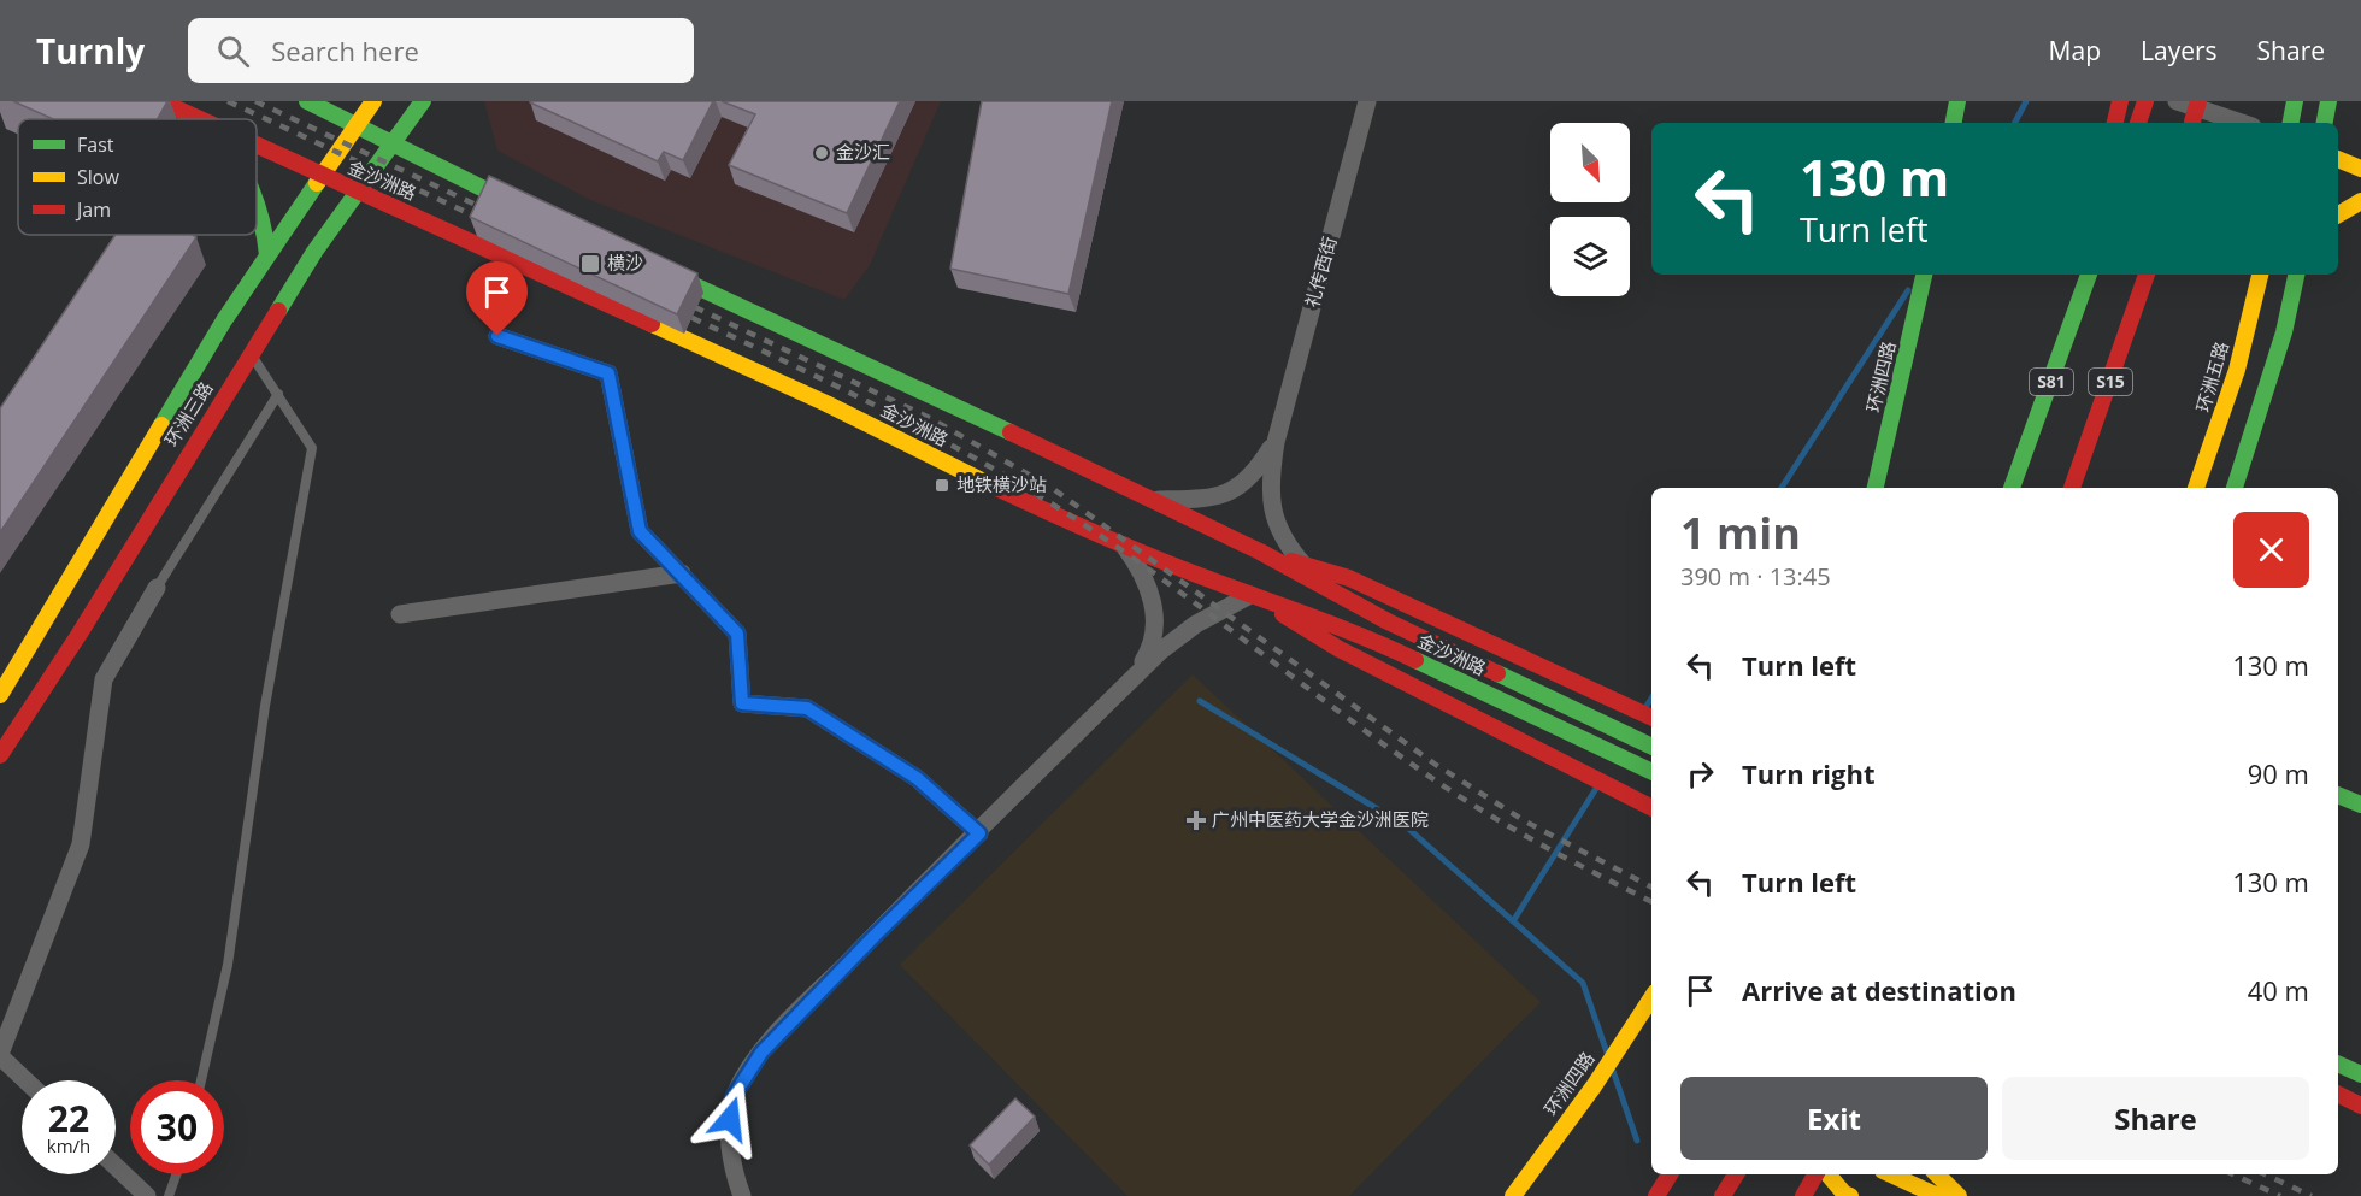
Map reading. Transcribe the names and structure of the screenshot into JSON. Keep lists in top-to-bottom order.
{
  "streets": {
    "main road": [
      "金沙洲路",
      "环洲四路",
      "环洲五路",
      "S81",
      "S15",
      "环洲三路"
    ],
    "street": ["礼传西街"]
  },
  "crossings": [
    ["金沙洲路", "环洲三路"]
  ],
  "places": {
    "other": ["金沙汇"],
    "transit": ["横沙", "地铁横沙站"],
    "health": ["广州中医药大学金沙洲医院"]
  },
  "legend": ["Fast", "Slow", "Jam"],
  "north": "bottom right",
  "page": {
    "header": "Turnly",
    "search": "Search here",
    "nav": ["Map", "Layers", "Share"],
    "turn": ["130 m", "Turn left"],
    "heading": ["1 min", "390 m · 13:45"],
    "list": [
      {
        "name": "Turn left",
        "value": "130 m"
      },
      {
        "name": "Turn right",
        "value": "90 m"
      },
      {
        "name": "Turn left",
        "value": "130 m"
      },
      {
        "name": "Arrive at destination",
        "value": "40 m"
      }
    ],
    "buttons": ["Exit", "Share"],
    "speed": "22 km/h",
    "limit": "30"
  }
}
